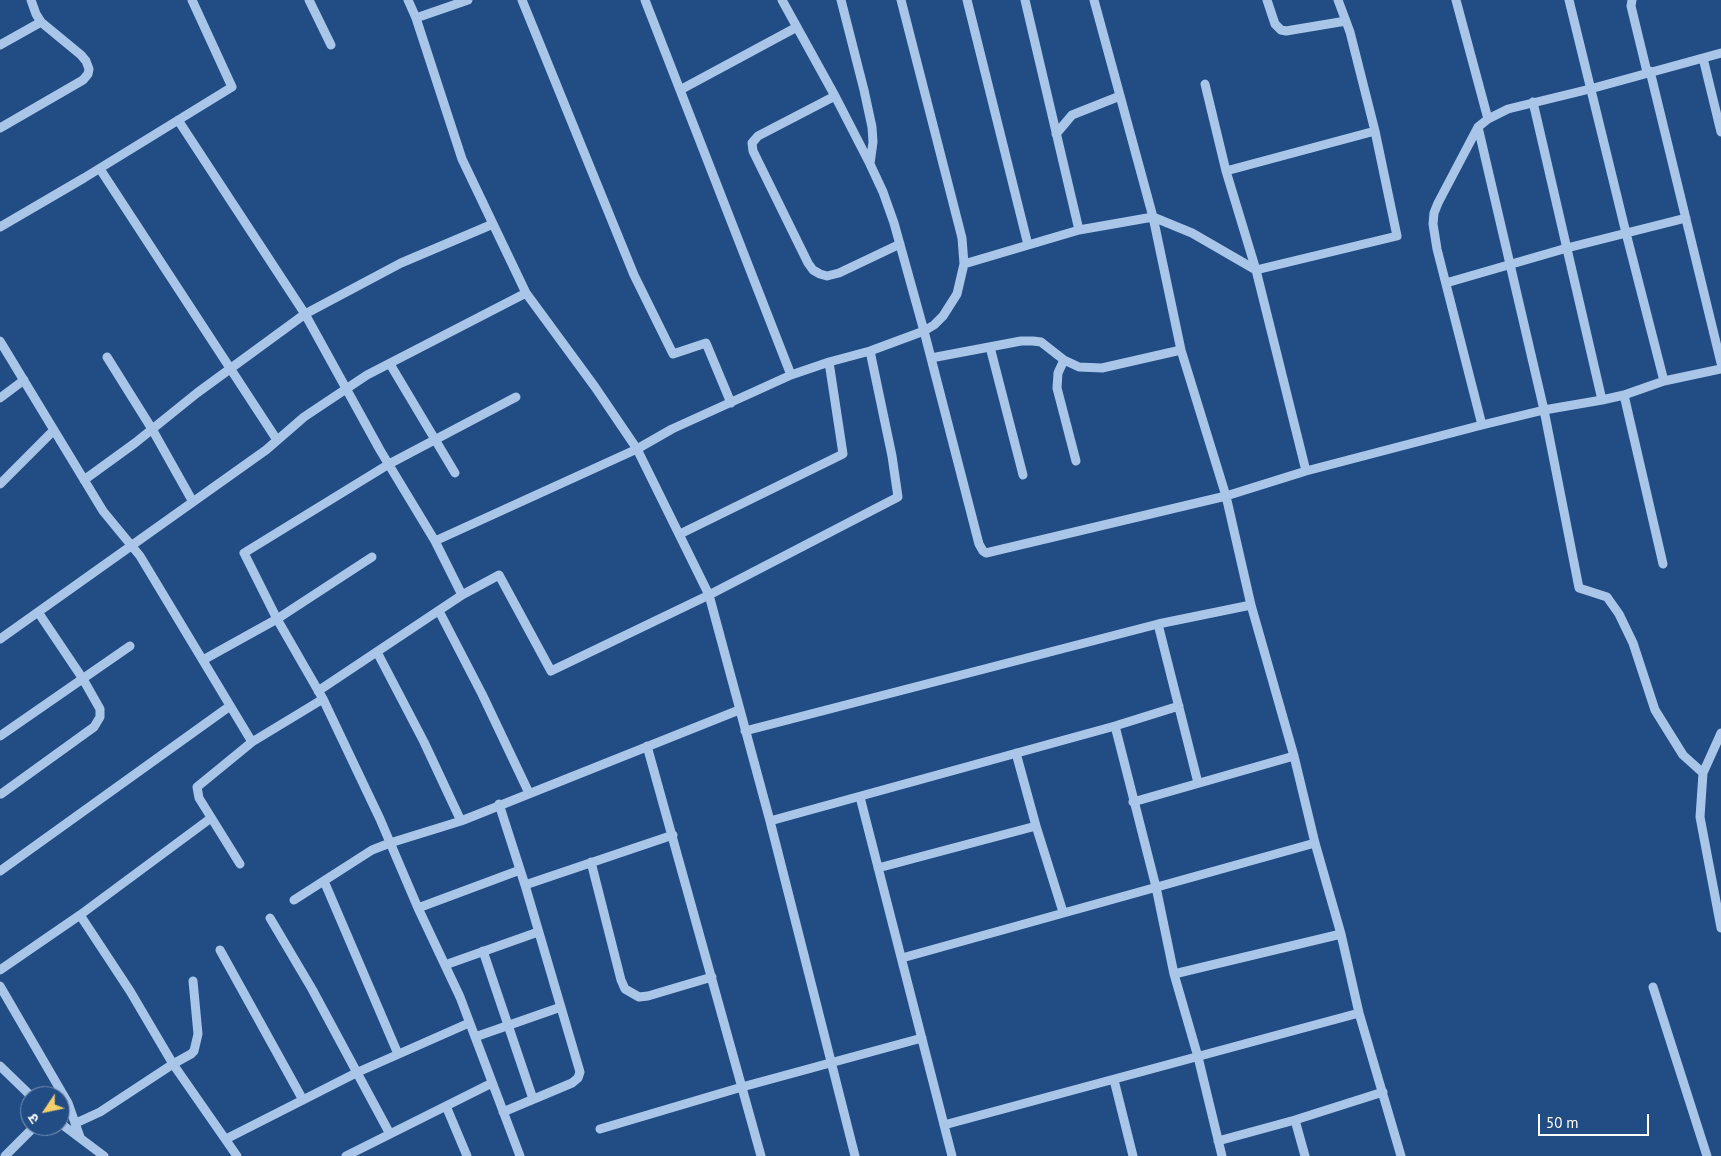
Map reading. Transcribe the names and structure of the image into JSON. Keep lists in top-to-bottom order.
{
  "scale_bar": "50 m",
  "north": "bottom left"
}
